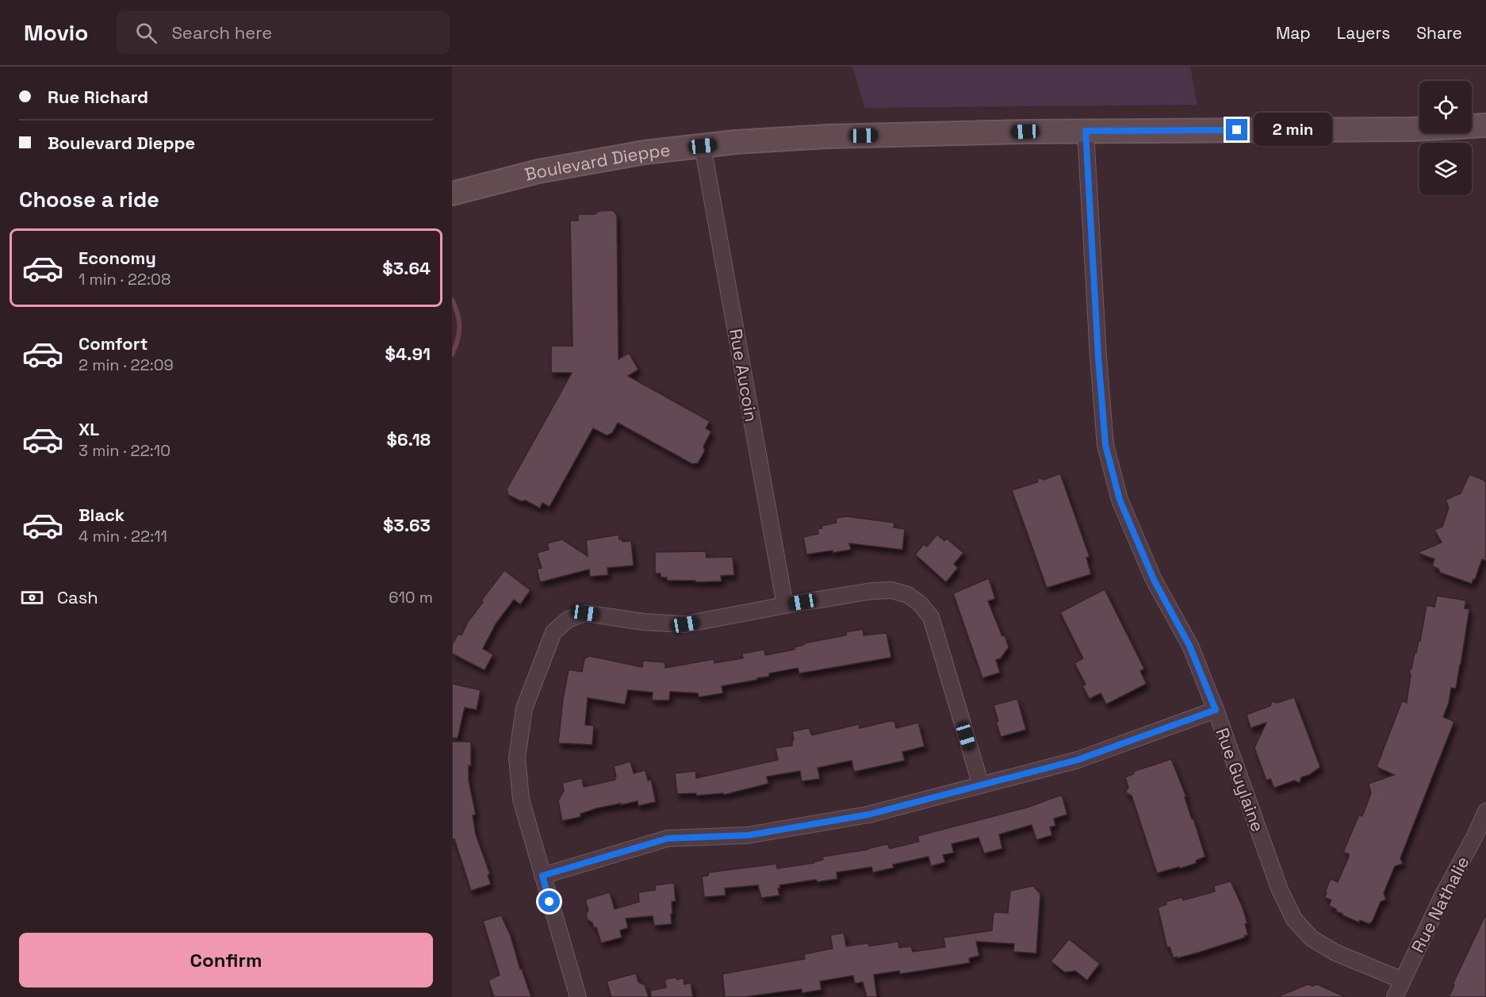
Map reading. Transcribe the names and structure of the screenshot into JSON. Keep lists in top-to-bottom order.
{
  "streets": {
    "main road": ["Boulevard Dieppe"],
    "street": ["Rue Aucoin", "Rue Guylaine", "Rue Nathalie"]
  },
  "crossings": [
    ["Boulevard Dieppe", "Rue Aucoin"],
    ["Boulevard Dieppe", "Rue Guylaine"],
    ["Rue Guylaine", "Rue Nathalie"]
  ],
  "page": {
    "header": "Movio",
    "search": "Search here",
    "nav": ["Map", "Layers", "Share"],
    "banner": ["Rue Richard", "Boulevard Dieppe"],
    "bubble": "2 min",
    "heading": "Choose a ride",
    "list": [
      {
        "name": "Economy",
        "note": "1 min · 22:08",
        "value": "$3.64"
      },
      {
        "name": "Comfort",
        "note": "2 min · 22:09",
        "value": "$4.91"
      },
      {
        "name": "XL",
        "note": "3 min · 22:10",
        "value": "$6.18"
      },
      {
        "name": "Black",
        "note": "4 min · 22:11",
        "value": "$3.63"
      }
    ],
    "pay": ["Cash", "610 m"],
    "buttons": "Confirm"
  }
}
